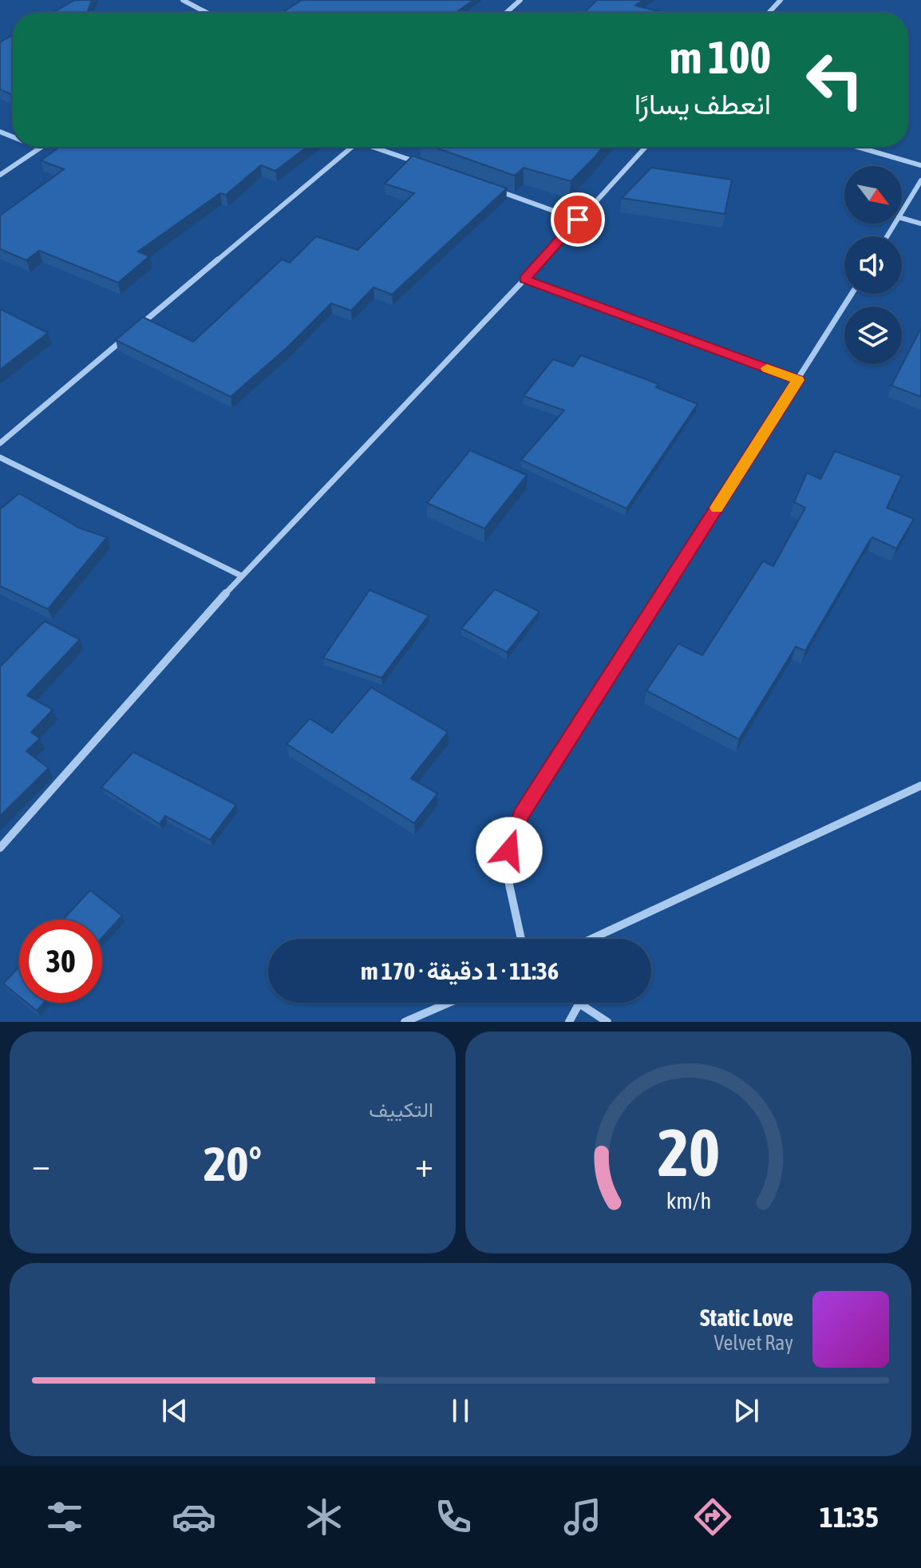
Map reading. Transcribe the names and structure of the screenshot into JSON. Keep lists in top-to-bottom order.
{
  "north": "bottom right",
  "page": {
    "turn": ["100 m", "انعطف يسارًا"],
    "limit": "30",
    "trip": "11:36 · 1 دقيقة · 170 m",
    "tile": "التكييف",
    "heat": ["−", "20°", "+"],
    "song": ["Static Love", "Velvet Ray"],
    "tabs": "11:35",
    "gauge": ["20", "km/h"]
  }
}
